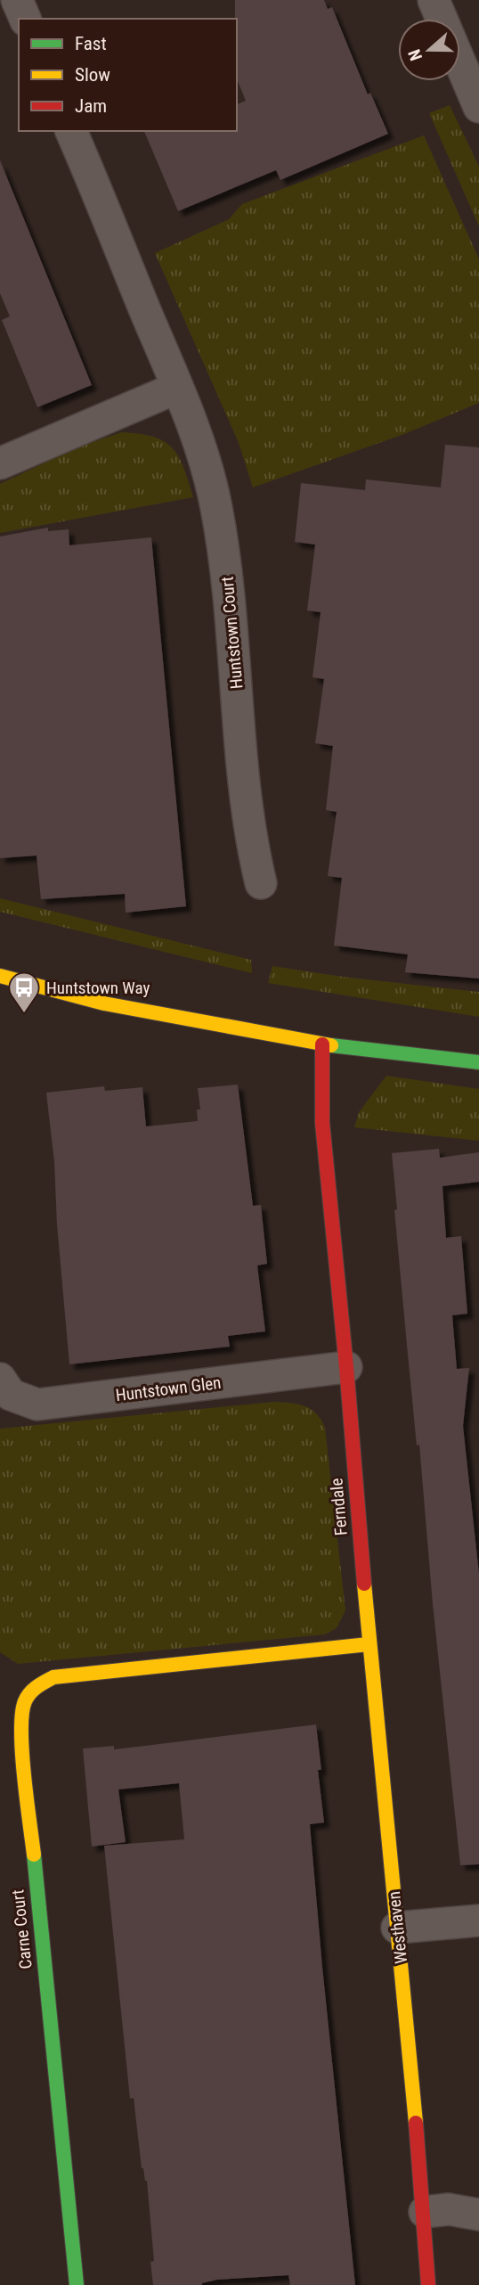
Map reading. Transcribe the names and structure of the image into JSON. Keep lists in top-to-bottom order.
{
  "streets": {
    "street": [
      "Huntstown Court",
      "Huntstown Glen",
      "Ferndale",
      "Westhaven",
      "Carne Court"
    ]
  },
  "crossings": [
    ["Huntstown Glen", "Ferndale"],
    ["Ferndale", "Westhaven"],
    ["Ferndale", "Carne Court"],
    ["Westhaven", "Carne Court"]
  ],
  "places": {
    "bus stop": ["Huntstown Way"]
  },
  "legend": ["Fast", "Slow", "Jam"],
  "north": "left"
}
